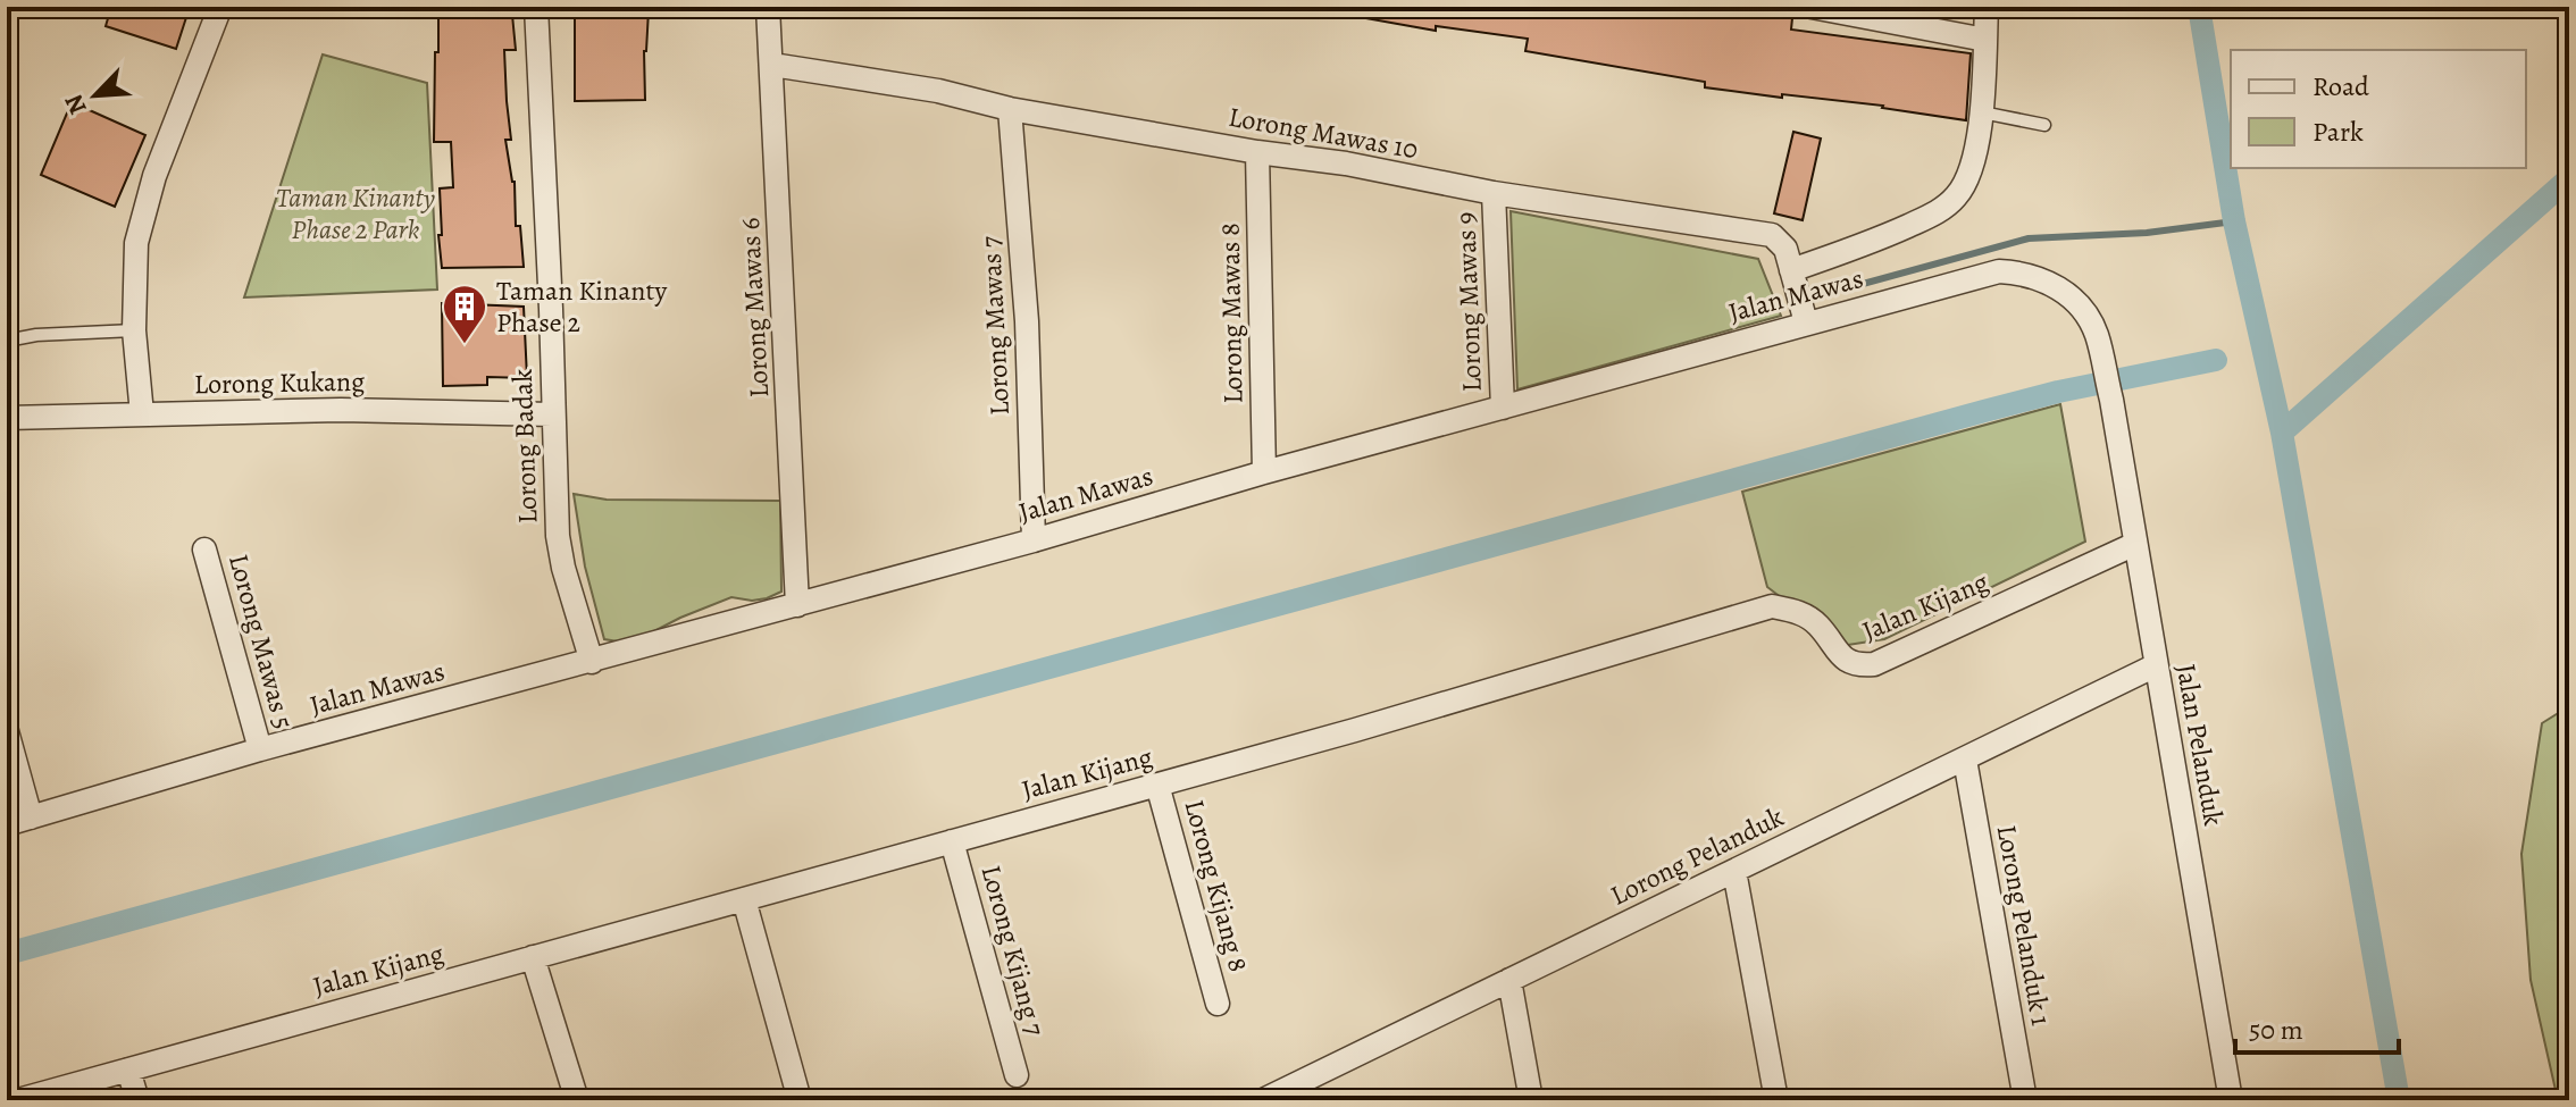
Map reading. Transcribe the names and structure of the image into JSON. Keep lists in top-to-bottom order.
{
  "streets": {
    "street": [
      "Lorong Mawas 10",
      "Jalan Mawas",
      "Lorong Mawas 9",
      "Lorong Mawas 6",
      "Lorong Mawas 8",
      "Lorong Mawas 7",
      "Lorong Kukang",
      "Lorong Badak",
      "Jalan Kijang",
      "Lorong Mawas 5",
      "Jalan Pelanduk",
      "Lorong Pelanduk",
      "Lorong Kijang 8",
      "Lorong Pelanduk 1",
      "Lorong Kijang 7"
    ]
  },
  "crossings": [
    ["Lorong Mawas 10", "Jalan Mawas"],
    ["Lorong Mawas 10", "Lorong Mawas 9"],
    ["Lorong Mawas 10", "Lorong Mawas 6"],
    ["Lorong Mawas 10", "Lorong Mawas 8"],
    ["Lorong Mawas 10", "Lorong Mawas 7"],
    ["Jalan Mawas", "Lorong Mawas 9"],
    ["Jalan Mawas", "Lorong Mawas 6"],
    ["Jalan Mawas", "Lorong Mawas 8"],
    ["Jalan Mawas", "Lorong Mawas 7"],
    ["Jalan Mawas", "Lorong Badak"],
    ["Jalan Mawas", "Lorong Mawas 5"],
    ["Jalan Mawas", "Jalan Pelanduk"],
    ["Lorong Kukang", "Lorong Badak"],
    ["Jalan Kijang", "Jalan Pelanduk"],
    ["Jalan Kijang", "Lorong Kijang 8"],
    ["Jalan Kijang", "Lorong Kijang 7"],
    ["Jalan Pelanduk", "Lorong Pelanduk"],
    ["Lorong Pelanduk", "Lorong Pelanduk 1"]
  ],
  "parks": ["Taman Kinanty Phase 2 Park"],
  "places": {
    "building": ["Taman Kinanty Phase 2"]
  },
  "legend": ["Road", "Park"],
  "scale_bar": "50 m",
  "north": "bottom left"
}
